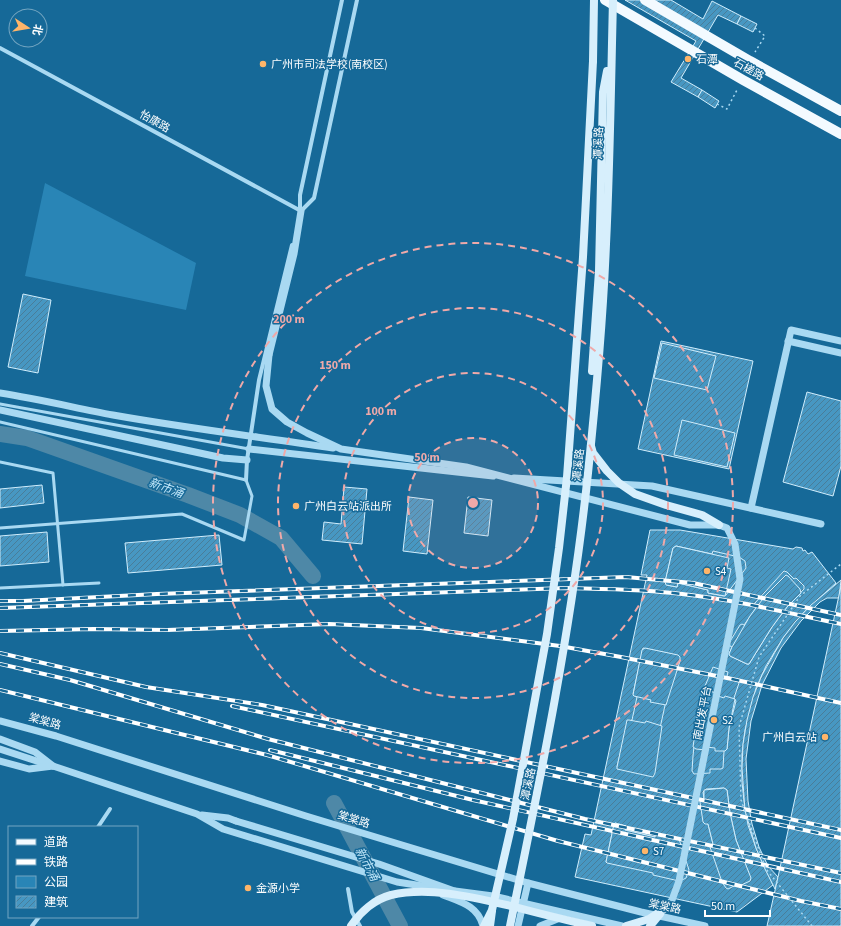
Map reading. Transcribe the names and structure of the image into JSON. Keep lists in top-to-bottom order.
{
  "streets": {
    "main road": ["石槎路", "潭溪路"],
    "street": ["怡康路", "南出发平台", "棠棠路"]
  },
  "water": ["新市涌"],
  "places": [
    "石潭",
    "广州市司法学校(南校区)",
    "广州白云站派出所",
    "S4",
    "S2",
    "广州白云站",
    "S7",
    "金源小学"
  ],
  "legend": [
    "道路",
    "铁路",
    "公园",
    "建筑"
  ],
  "scale_bar": "50 m",
  "north": "right",
  "rings": [
    "200 m",
    "150 m",
    "100 m",
    "50 m"
  ]
}
